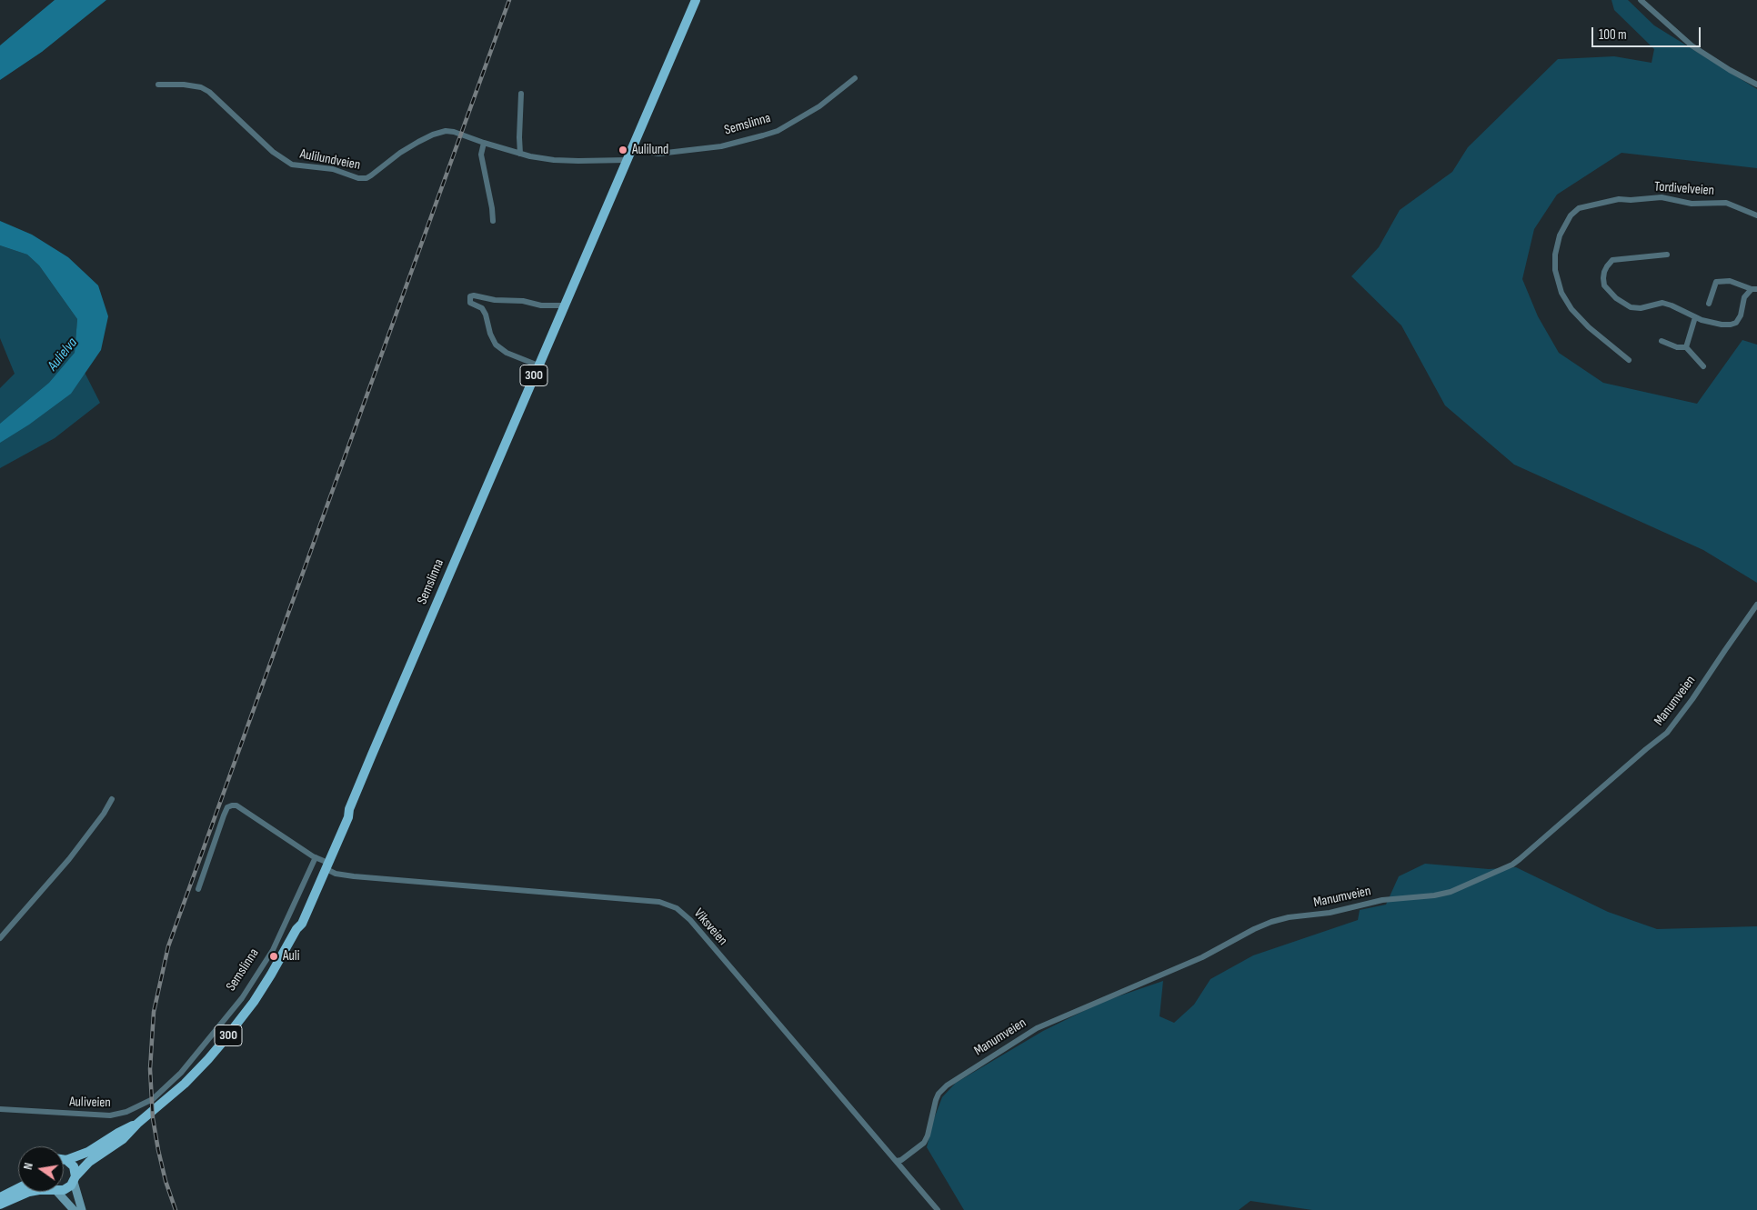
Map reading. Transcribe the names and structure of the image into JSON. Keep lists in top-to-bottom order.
{
  "streets": {
    "main road": ["Semslinna", "300"],
    "street": [
      "Aulilundveien",
      "Tordivelveien",
      "Manumveien",
      "Viksveien",
      "Auliveien"
    ]
  },
  "crossings": [
    ["Semslinna", "Aulilundveien"],
    ["Semslinna", "300"],
    ["Semslinna", "Viksveien"],
    ["Semslinna", "Auliveien"],
    ["Manumveien", "Viksveien"]
  ],
  "water": ["Aulielva"],
  "places": ["Aulilund", "Auli"],
  "scale_bar": "100 m",
  "north": "left"
}
